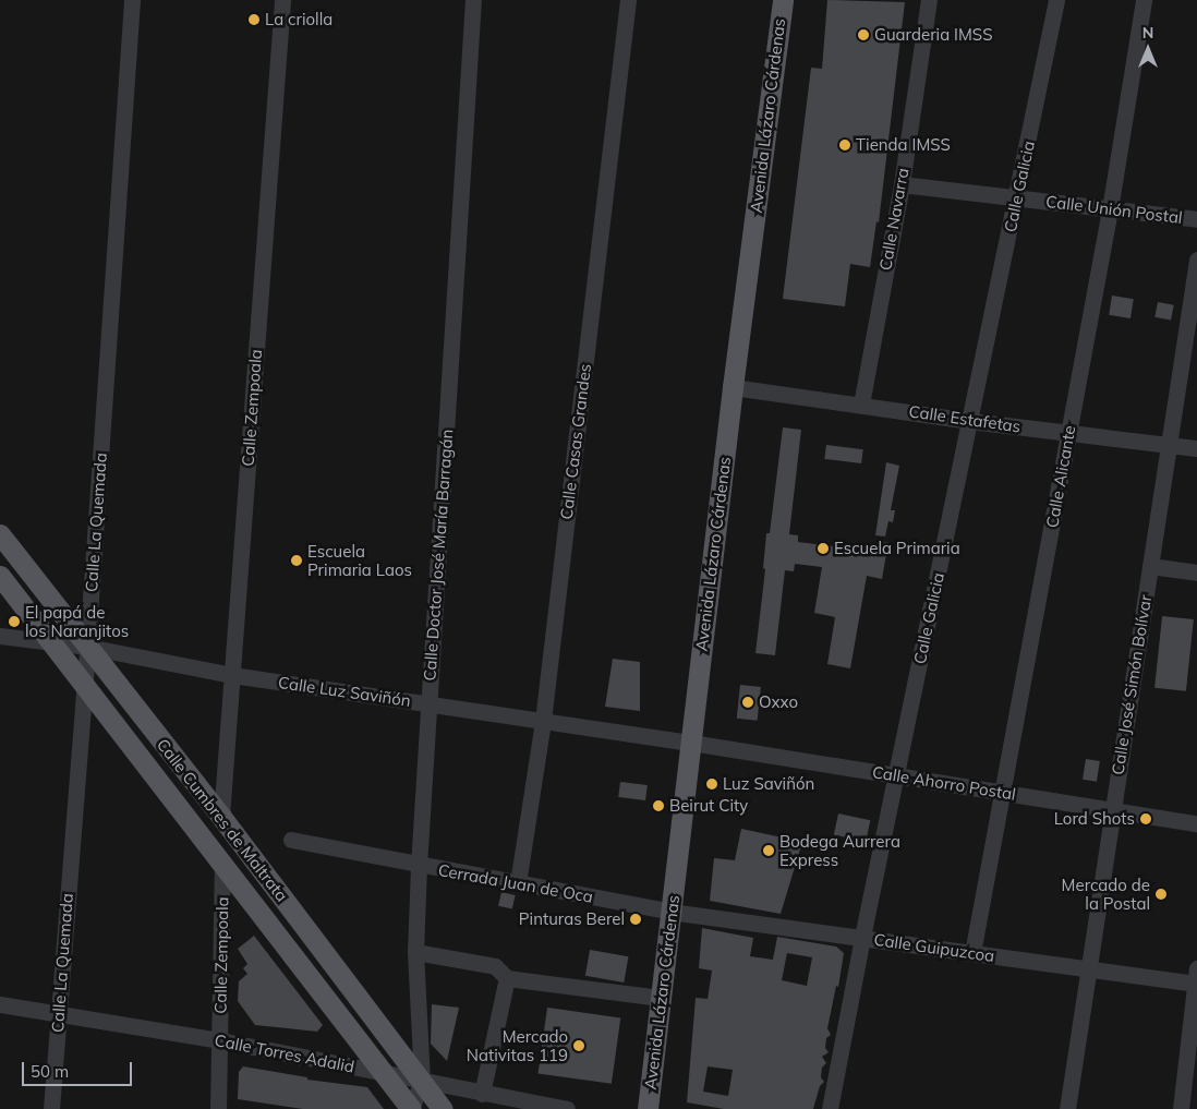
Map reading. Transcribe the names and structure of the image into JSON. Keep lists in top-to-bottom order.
{
  "streets": {
    "main road": ["Avenida Lázaro Cárdenas", "Calle Cumbres de Maltrata"],
    "street": [
      "Calle Galicia",
      "Calle Unión Postal",
      "Calle Navarra",
      "Calle Zempoala",
      "Calle Estafetas",
      "Calle Casas Grandes",
      "Calle Alicante",
      "Calle La Quemada",
      "Calle Doctor José María Barragán",
      "Calle José Simón Bolívar",
      "Calle Luz Saviñón",
      "Calle Ahorro Postal",
      "Cerrada Juan de Oca",
      "Calle Guipuzcoa",
      "Calle Torres Adalid"
    ]
  },
  "crossings": [
    ["Avenida Lázaro Cárdenas", "Calle Estafetas"],
    ["Avenida Lázaro Cárdenas", "Calle Luz Saviñón"],
    ["Avenida Lázaro Cárdenas", "Calle Ahorro Postal"],
    ["Avenida Lázaro Cárdenas", "Cerrada Juan de Oca"],
    ["Avenida Lázaro Cárdenas", "Calle Guipuzcoa"],
    ["Calle Galicia", "Calle Unión Postal"],
    ["Calle Galicia", "Calle Estafetas"],
    ["Calle Galicia", "Calle Ahorro Postal"],
    ["Calle Galicia", "Calle Guipuzcoa"],
    ["Calle Unión Postal", "Calle Navarra"],
    ["Calle Unión Postal", "Calle Alicante"],
    ["Calle Navarra", "Calle Estafetas"],
    ["Calle Zempoala", "Calle Luz Saviñón"],
    ["Calle Zempoala", "Calle Cumbres de Maltrata"],
    ["Calle Zempoala", "Calle Torres Adalid"],
    ["Calle Estafetas", "Calle Alicante"],
    ["Calle Estafetas", "Calle José Simón Bolívar"],
    ["Calle Casas Grandes", "Calle Luz Saviñón"],
    ["Calle Casas Grandes", "Cerrada Juan de Oca"],
    ["Calle Alicante", "Calle Ahorro Postal"],
    ["Calle Alicante", "Calle Guipuzcoa"],
    ["Calle La Quemada", "Calle Luz Saviñón"],
    ["Calle La Quemada", "Calle Cumbres de Maltrata"],
    ["Calle La Quemada", "Calle Torres Adalid"],
    ["Calle Doctor José María Barragán", "Calle Luz Saviñón"],
    ["Calle Doctor José María Barragán", "Calle Cumbres de Maltrata"],
    ["Calle Doctor José María Barragán", "Cerrada Juan de Oca"],
    ["Calle Doctor José María Barragán", "Calle Torres Adalid"],
    ["Calle José Simón Bolívar", "Calle Ahorro Postal"],
    ["Calle José Simón Bolívar", "Calle Guipuzcoa"],
    ["Calle Luz Saviñón", "Calle Ahorro Postal"],
    ["Calle Luz Saviñón", "Calle Cumbres de Maltrata"],
    ["Calle Cumbres de Maltrata", "Calle Torres Adalid"],
    ["Cerrada Juan de Oca", "Calle Guipuzcoa"]
  ],
  "places": [
    "La criolla",
    "Guarderia IMSS",
    "Tienda IMSS",
    "Escuela Primaria",
    "Escuela Primaria Laos",
    "El papá de los Naranjitos",
    "Oxxo",
    "Luz Saviñón",
    "Beirut City",
    "Lord Shots",
    "Bodega Aurrera Express",
    "Mercado de la Postal",
    "Pinturas Berel",
    "Mercado Nativitas 119"
  ],
  "scale_bar": "50 m",
  "north": "top"
}
